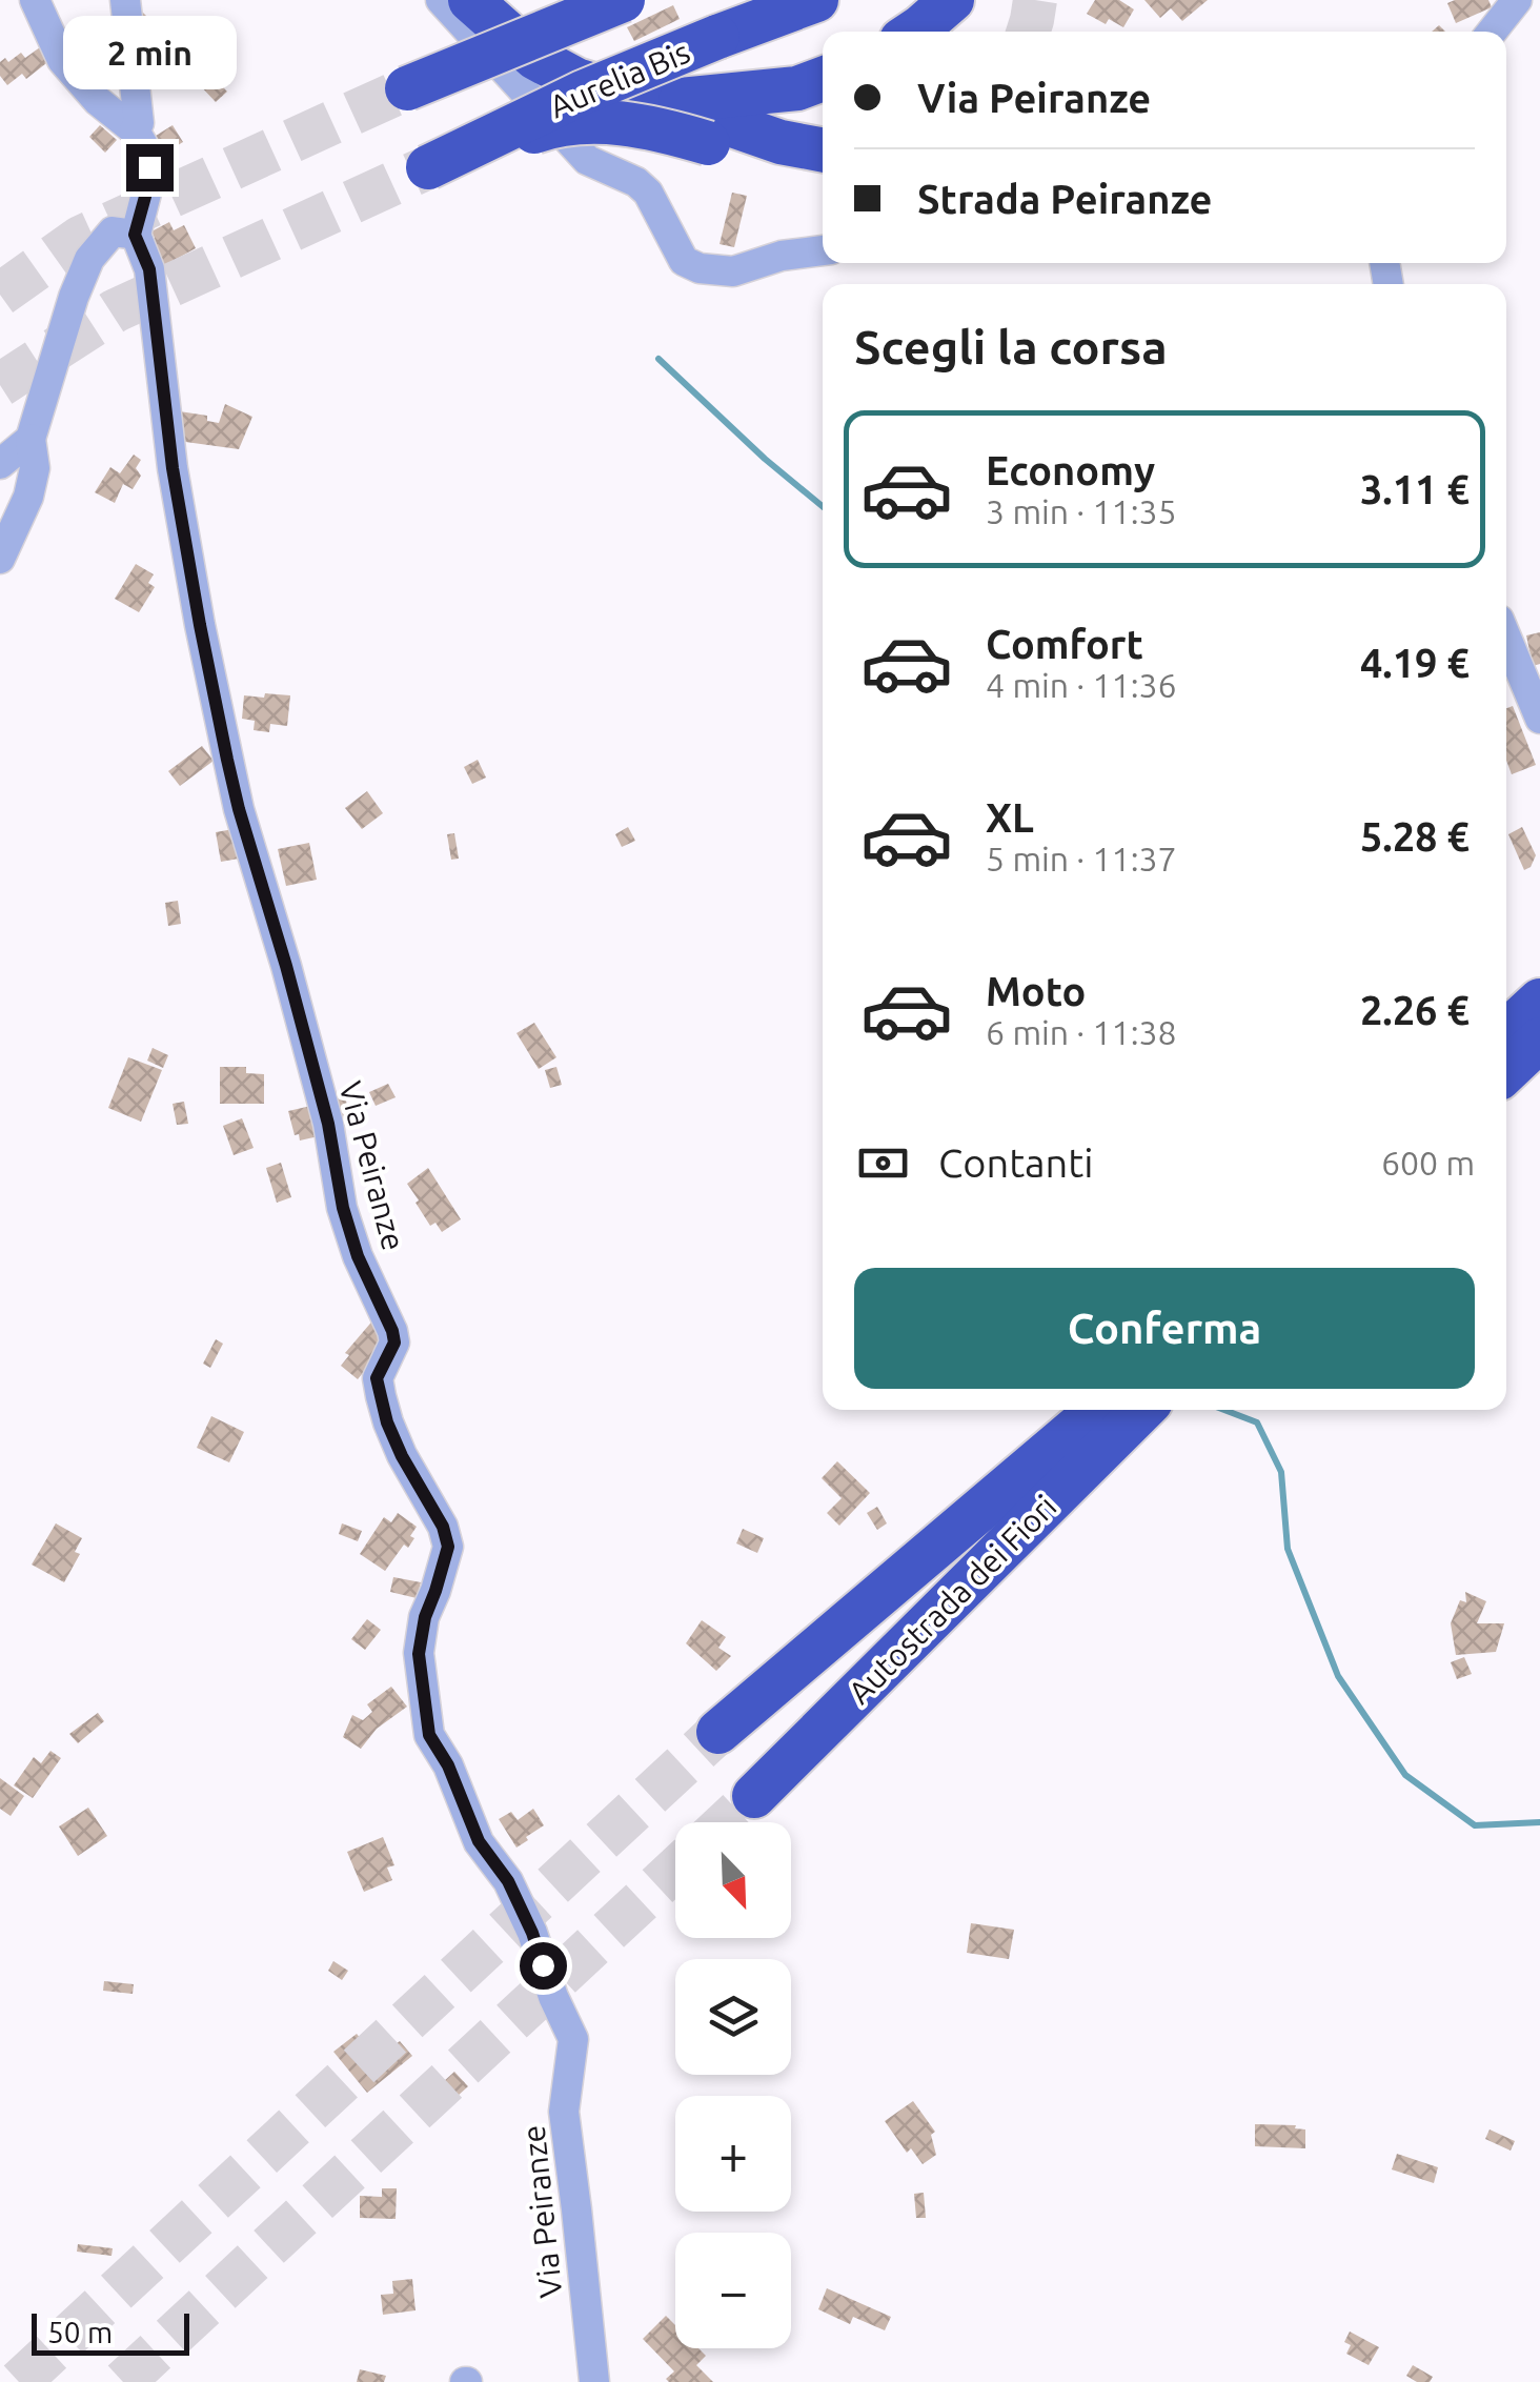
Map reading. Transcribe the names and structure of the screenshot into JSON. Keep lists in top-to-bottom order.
{
  "streets": {
    "highway": ["Aurelia Bis", "Autostrada dei Fiori"],
    "street": ["Via Peiranze"]
  },
  "scale_bar": "50 m",
  "north": "bottom right",
  "page": {
    "bubble": "2 min",
    "banner": ["Via Peiranze", "Strada Peiranze"],
    "heading": "Scegli la corsa",
    "list": [
      {
        "name": "Economy",
        "note": "3 min · 11:35",
        "value": "3.11 €"
      },
      {
        "name": "Comfort",
        "note": "4 min · 11:36",
        "value": "4.19 €"
      },
      {
        "name": "XL",
        "note": "5 min · 11:37",
        "value": "5.28 €"
      },
      {
        "name": "Moto",
        "note": "6 min · 11:38",
        "value": "2.26 €"
      }
    ],
    "pay": ["Contanti", "600 m"],
    "buttons": "Conferma",
    "map_buttons": ["+", "−"],
    "scale": "50 m"
  }
}
